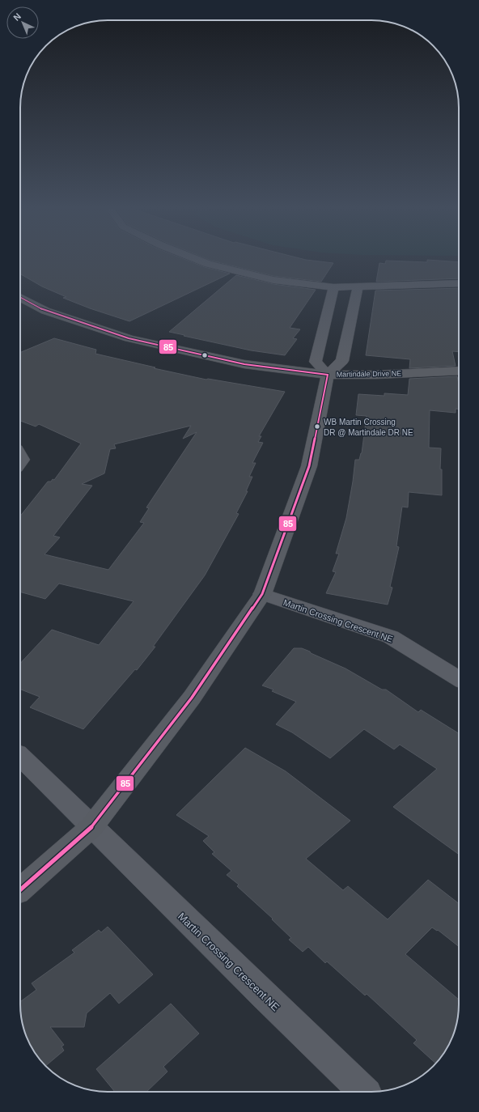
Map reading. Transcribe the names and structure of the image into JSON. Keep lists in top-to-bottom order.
{
  "streets": {
    "street": ["Martindale Drive NE", "Martin Crossing Crescent NE"]
  },
  "places": ["WB Martin Crossing DR @ Martindale DR NE"],
  "lines": ["transit line 85"],
  "north": "top left"
}
